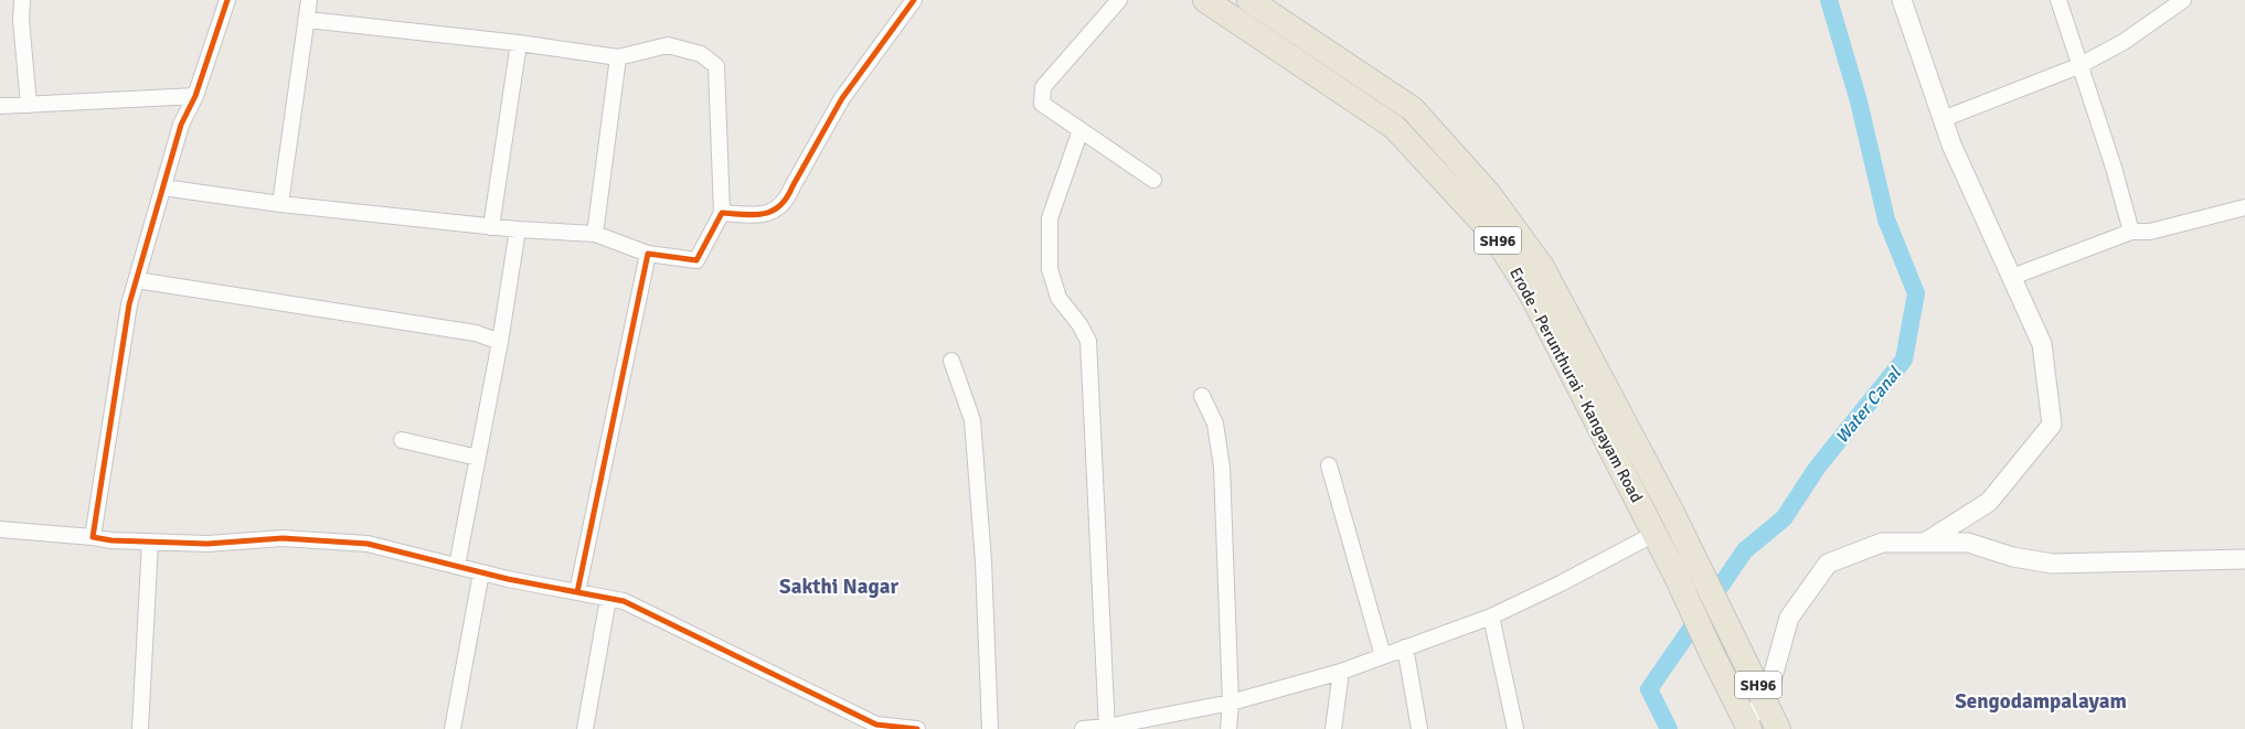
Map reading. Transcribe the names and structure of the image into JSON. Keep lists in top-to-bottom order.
{
  "streets": {
    "main road": ["SH96", "Erode - Perunthurai - Kangayam Road"]
  },
  "districts": ["Sakthi Nagar", "Sengodampalayam"],
  "water": ["Water Canal"]
}
